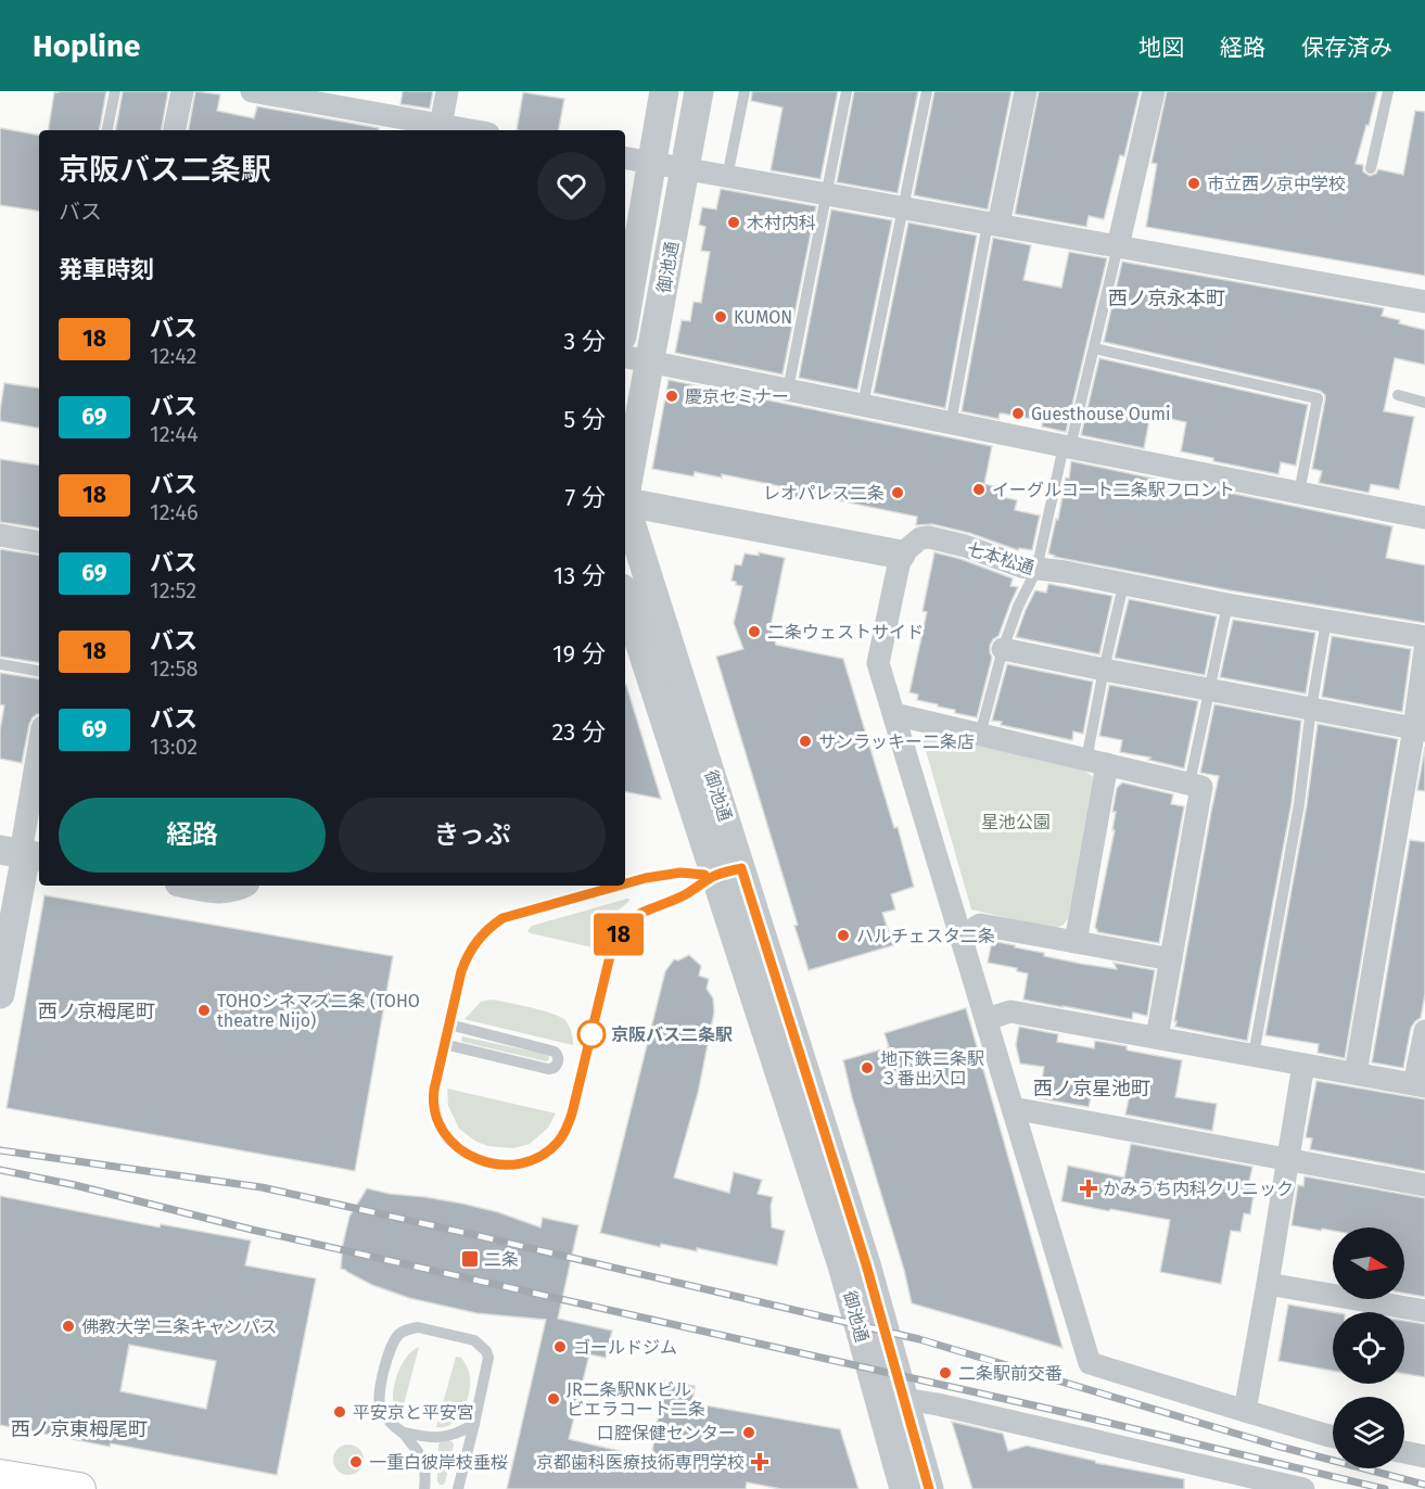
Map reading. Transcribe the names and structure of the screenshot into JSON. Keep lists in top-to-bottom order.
{
  "streets": {
    "street": ["御池通", "七本松通"]
  },
  "districts": [
    "西ノ京永本町",
    "西ノ京栂尾町",
    "西ノ京星池町",
    "西ノ京東栂尾町"
  ],
  "parks": ["星池公園"],
  "places": {
    "other": [
      "市立西ノ京中学校",
      "木村内科",
      "KUMON",
      "慶京セミナー",
      "Guesthouse Oumi",
      "イーグルコート二条駅フロント",
      "レオパレス二条",
      "二条ウェストサイド",
      "サンラッキー二条店",
      "ハルチェスタ二条",
      "TOHOシネマズ二条 (TOHO theatre Nijo)",
      "京阪バス二条駅",
      "地下鉄二条駅 ３番出入口",
      "佛教大学 二条キャンパス",
      "ゴールドジム",
      "二条駅前交番",
      "JR二条駅NKビル ビエラコート二条",
      "平安京と平安宮",
      "口腔保健センター",
      "一重白彼岸枝垂桜"
    ],
    "health": ["かみうち内科クリニック", "京都歯科医療技術専門学校"],
    "transit": ["二条"]
  },
  "lines": ["bus line 18"],
  "north": "right",
  "page": {
    "header": "Hopline",
    "nav": ["地図", "経路", "保存済み"],
    "on_map": "18",
    "heading": [
      ["京阪バス二条駅", "バス"],
      "発車時刻"
    ],
    "list": [
      {
        "mark": "18",
        "name": "バス",
        "note": "12:42",
        "value": "3 分"
      },
      {
        "mark": "69",
        "name": "バス",
        "note": "12:44",
        "value": "5 分"
      },
      {
        "mark": "18",
        "name": "バス",
        "note": "12:46",
        "value": "7 分"
      },
      {
        "mark": "69",
        "name": "バス",
        "note": "12:52",
        "value": "13 分"
      },
      {
        "mark": "18",
        "name": "バス",
        "note": "12:58",
        "value": "19 分"
      },
      {
        "mark": "69",
        "name": "バス",
        "note": "13:02",
        "value": "23 分"
      }
    ],
    "buttons": ["経路", "きっぷ"]
  }
}
